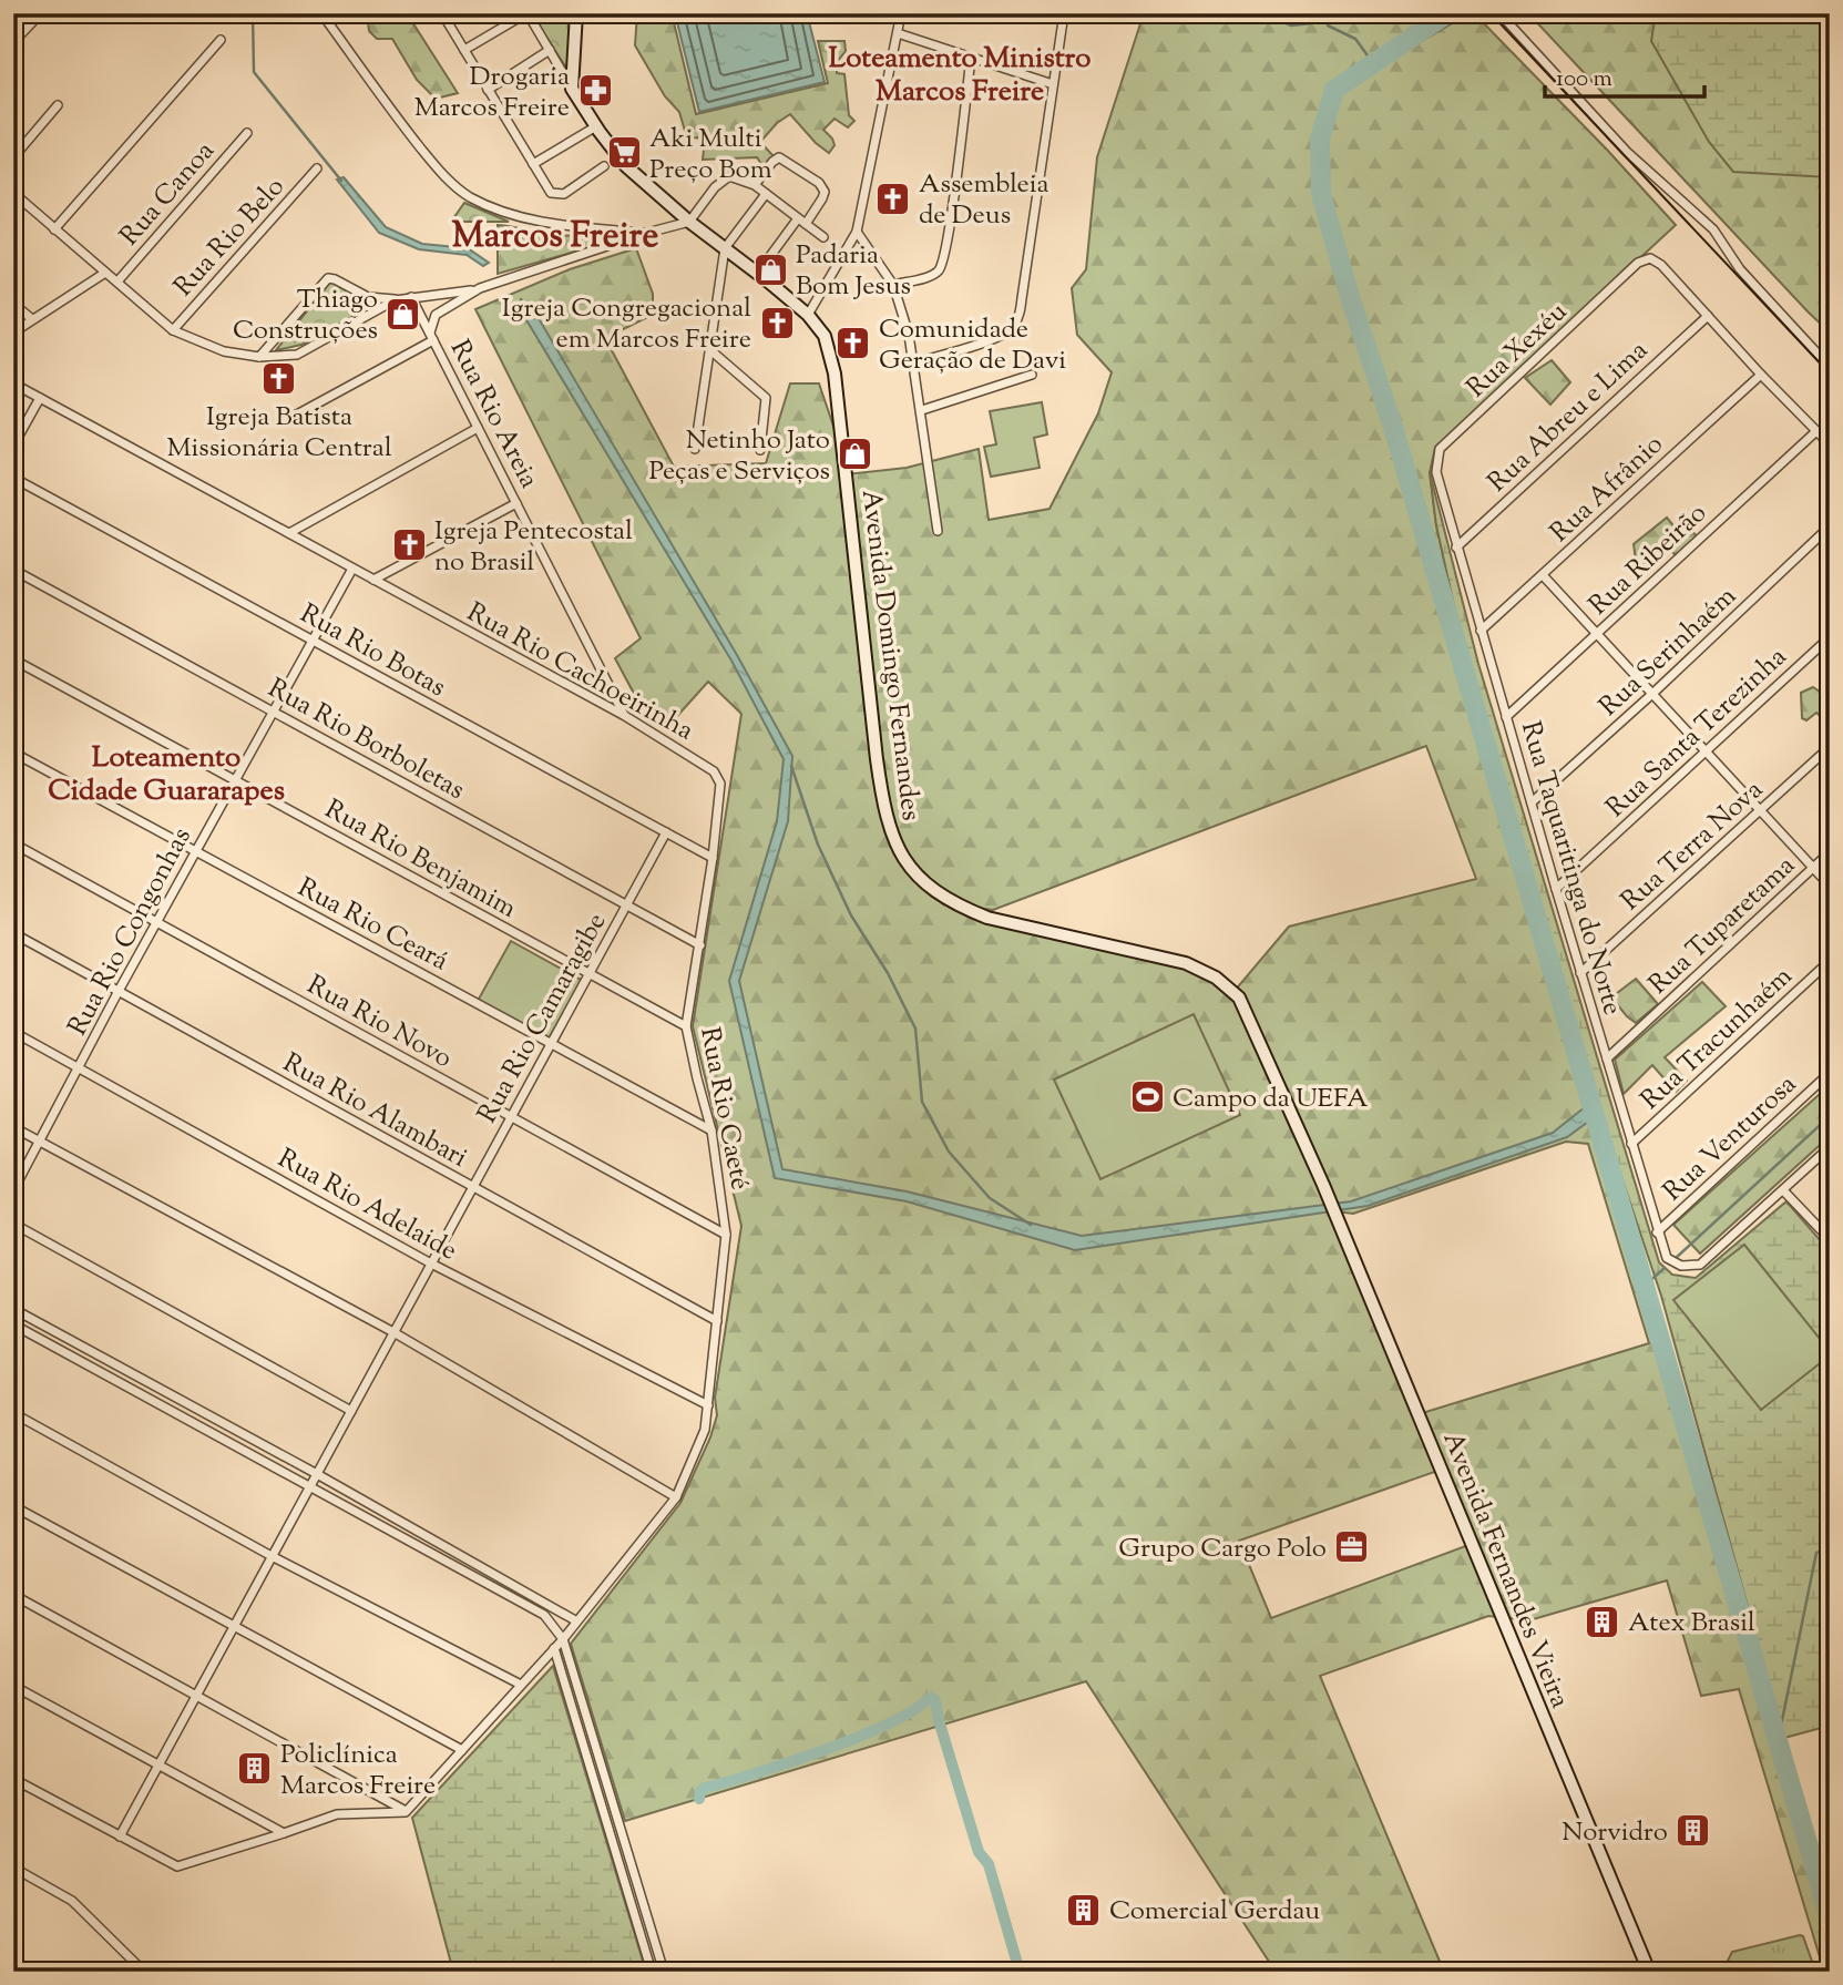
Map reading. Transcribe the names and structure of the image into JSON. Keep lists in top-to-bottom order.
{
  "streets": {
    "main road": ["Avenida Domingo Fernandes", "Avenida Fernandes Vieira"],
    "street": [
      "Rua Canoa",
      "Rua Rio Belo",
      "Rua Xexéu",
      "Rua Rio Areia",
      "Rua Abreu e Lima",
      "Rua Afrânio",
      "Rua Ribeirão",
      "Rua Rio Botas",
      "Rua Serinhaém",
      "Rua Rio Cachoeirinha",
      "Rua Santa Terezinha",
      "Rua Rio Borboletas",
      "Rua Terra Nova",
      "Rua Rio Benjamim",
      "Rua Taquaritinga do Norte",
      "Rua Rio Ceará",
      "Rua Tuparetama",
      "Rua Rio Congonhas",
      "Rua Rio Camaragibe",
      "Rua Rio Novo",
      "Rua Tracunhaém",
      "Rua Rio Caeté",
      "Rua Rio Alambari",
      "Rua Venturosa",
      "Rua Rio Adelaide"
    ]
  },
  "crossings": [
    ["Rua Xexéu", "Rua Abreu e Lima"],
    ["Rua Xexéu", "Rua Taquaritinga do Norte"],
    ["Rua Rio Areia", "Rua Rio Cachoeirinha"],
    ["Rua Abreu e Lima", "Rua Taquaritinga do Norte"],
    ["Rua Afrânio", "Rua Taquaritinga do Norte"],
    ["Rua Ribeirão", "Rua Taquaritinga do Norte"],
    ["Rua Rio Botas", "Rua Rio Congonhas"],
    ["Rua Rio Botas", "Rua Rio Camaragibe"],
    ["Rua Rio Botas", "Rua Rio Caeté"],
    ["Rua Serinhaém", "Rua Taquaritinga do Norte"],
    ["Avenida Domingo Fernandes", "Avenida Fernandes Vieira"],
    ["Rua Rio Cachoeirinha", "Rua Rio Congonhas"],
    ["Rua Rio Cachoeirinha", "Rua Rio Caeté"],
    ["Rua Santa Terezinha", "Rua Taquaritinga do Norte"],
    ["Rua Rio Borboletas", "Rua Rio Congonhas"],
    ["Rua Rio Borboletas", "Rua Rio Camaragibe"],
    ["Rua Rio Borboletas", "Rua Rio Caeté"],
    ["Rua Terra Nova", "Rua Taquaritinga do Norte"],
    ["Rua Rio Benjamim", "Rua Rio Congonhas"],
    ["Rua Rio Benjamim", "Rua Rio Camaragibe"],
    ["Rua Rio Benjamim", "Rua Rio Caeté"],
    ["Rua Taquaritinga do Norte", "Rua Tuparetama"],
    ["Rua Taquaritinga do Norte", "Rua Tracunhaém"],
    ["Rua Taquaritinga do Norte", "Rua Venturosa"],
    ["Rua Rio Ceará", "Rua Rio Congonhas"],
    ["Rua Rio Ceará", "Rua Rio Camaragibe"],
    ["Rua Rio Ceará", "Rua Rio Caeté"],
    ["Rua Rio Congonhas", "Rua Rio Novo"],
    ["Rua Rio Congonhas", "Rua Rio Alambari"],
    ["Rua Rio Congonhas", "Rua Rio Adelaide"],
    ["Rua Rio Camaragibe", "Rua Rio Novo"],
    ["Rua Rio Camaragibe", "Rua Rio Alambari"],
    ["Rua Rio Camaragibe", "Rua Rio Adelaide"],
    ["Rua Rio Novo", "Rua Rio Caeté"],
    ["Rua Rio Caeté", "Rua Rio Alambari"],
    ["Rua Rio Caeté", "Rua Rio Adelaide"]
  ],
  "districts": ["Loteamento Ministro Marcos Freire", "Marcos Freire", "Loteamento Cidade Guararapes"],
  "places": {
    "pharmacy": ["Drogaria Marcos Freire"],
    "supermarket": ["Aki Multi Preço Bom"],
    "church": [
      "Assembleia de Deus",
      "Igreja Congregacional em Marcos Freire",
      "Comunidade Geração de Davi",
      "Igreja Batista Missionária Central",
      "Igreja Pentecostal no Brasil"
    ],
    "shop": ["Padaria Bom Jesus", "Thiago Construções", "Netinho Jato Peças e Serviços"],
    "sports": ["Campo da UEFA"],
    "office": ["Grupo Cargo Polo"],
    "building": [
      "Atex Brasil",
      "Policlínica Marcos Freire",
      "Norvidro",
      "Comercial Gerdau"
    ]
  },
  "scale_bar": "100 m"
}
